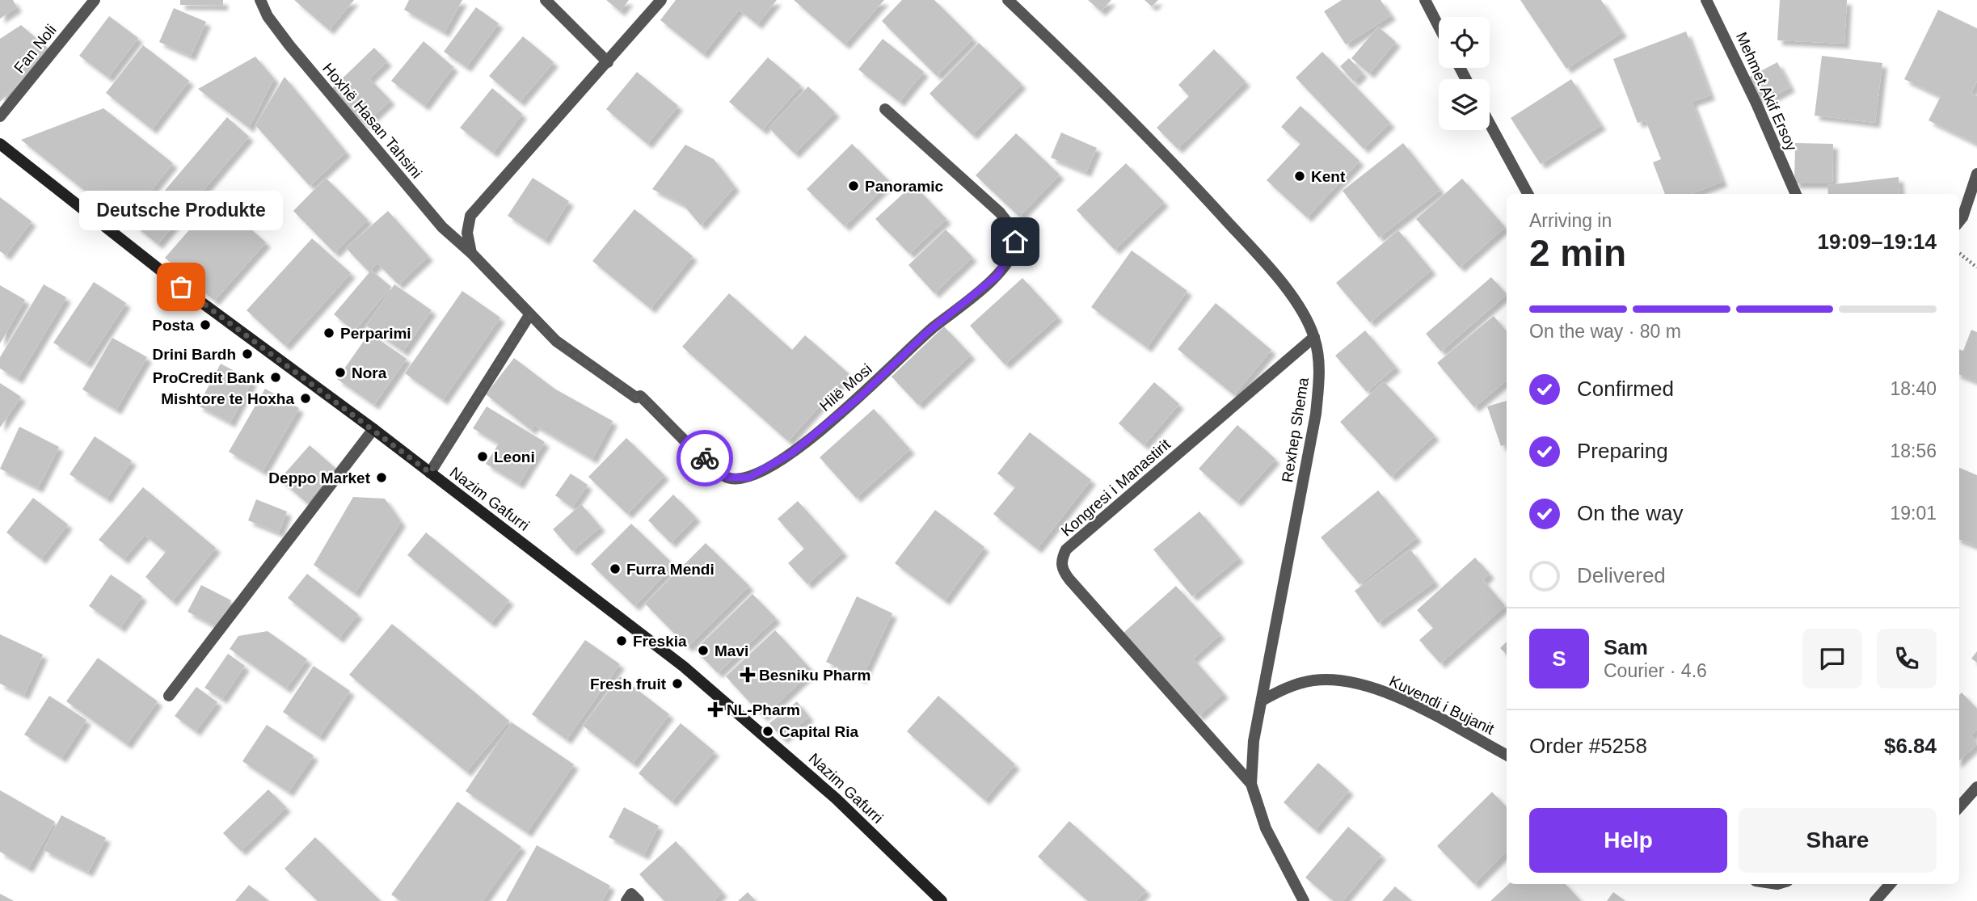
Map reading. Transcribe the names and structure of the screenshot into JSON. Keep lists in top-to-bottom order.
{
  "streets": {
    "street": [
      "Fan Noli",
      "Mehmet Akif Ersoy",
      "Hoxhë Hasan Tahsini",
      "Hilë Mosi",
      "Rexhep Shema",
      "Kongresi i Manastirit",
      "Nazim Gafurri",
      "Kuvendi i Bujanit"
    ]
  },
  "crossings": [
    ["Hoxhë Hasan Tahsini", "Hilë Mosi"],
    ["Rexhep Shema", "Kongresi i Manastirit"],
    ["Rexhep Shema", "Kuvendi i Bujanit"]
  ],
  "places": {
    "other": [
      "Kent",
      "Panoramic",
      "Deutsche Produkte",
      "Posta",
      "Perparimi",
      "Drini Bardh",
      "Nora",
      "ProCredit Bank",
      "Mishtore te Hoxha",
      "Leoni",
      "Deppo Market",
      "Furra Mendi",
      "Freskia",
      "Mavi",
      "Fresh fruit",
      "Capital Ria"
    ],
    "health": ["Besniku Pharm", "NL-Pharm"]
  },
  "page": {
    "bubble": "Deutsche Produkte",
    "heading": ["2 min", "Arriving in", "19:09–19:14"],
    "panel": [
      "Sam",
      "Courier · 4.6",
      "Order #5258",
      "$6.84"
    ],
    "bar": "On the way · 80 m",
    "list": [
      ["Confirmed", "18:40"],
      ["Preparing", "18:56"],
      ["On the way", "19:01"],
      "Delivered"
    ],
    "round": "S",
    "buttons": ["Help", "Share"]
  }
}
